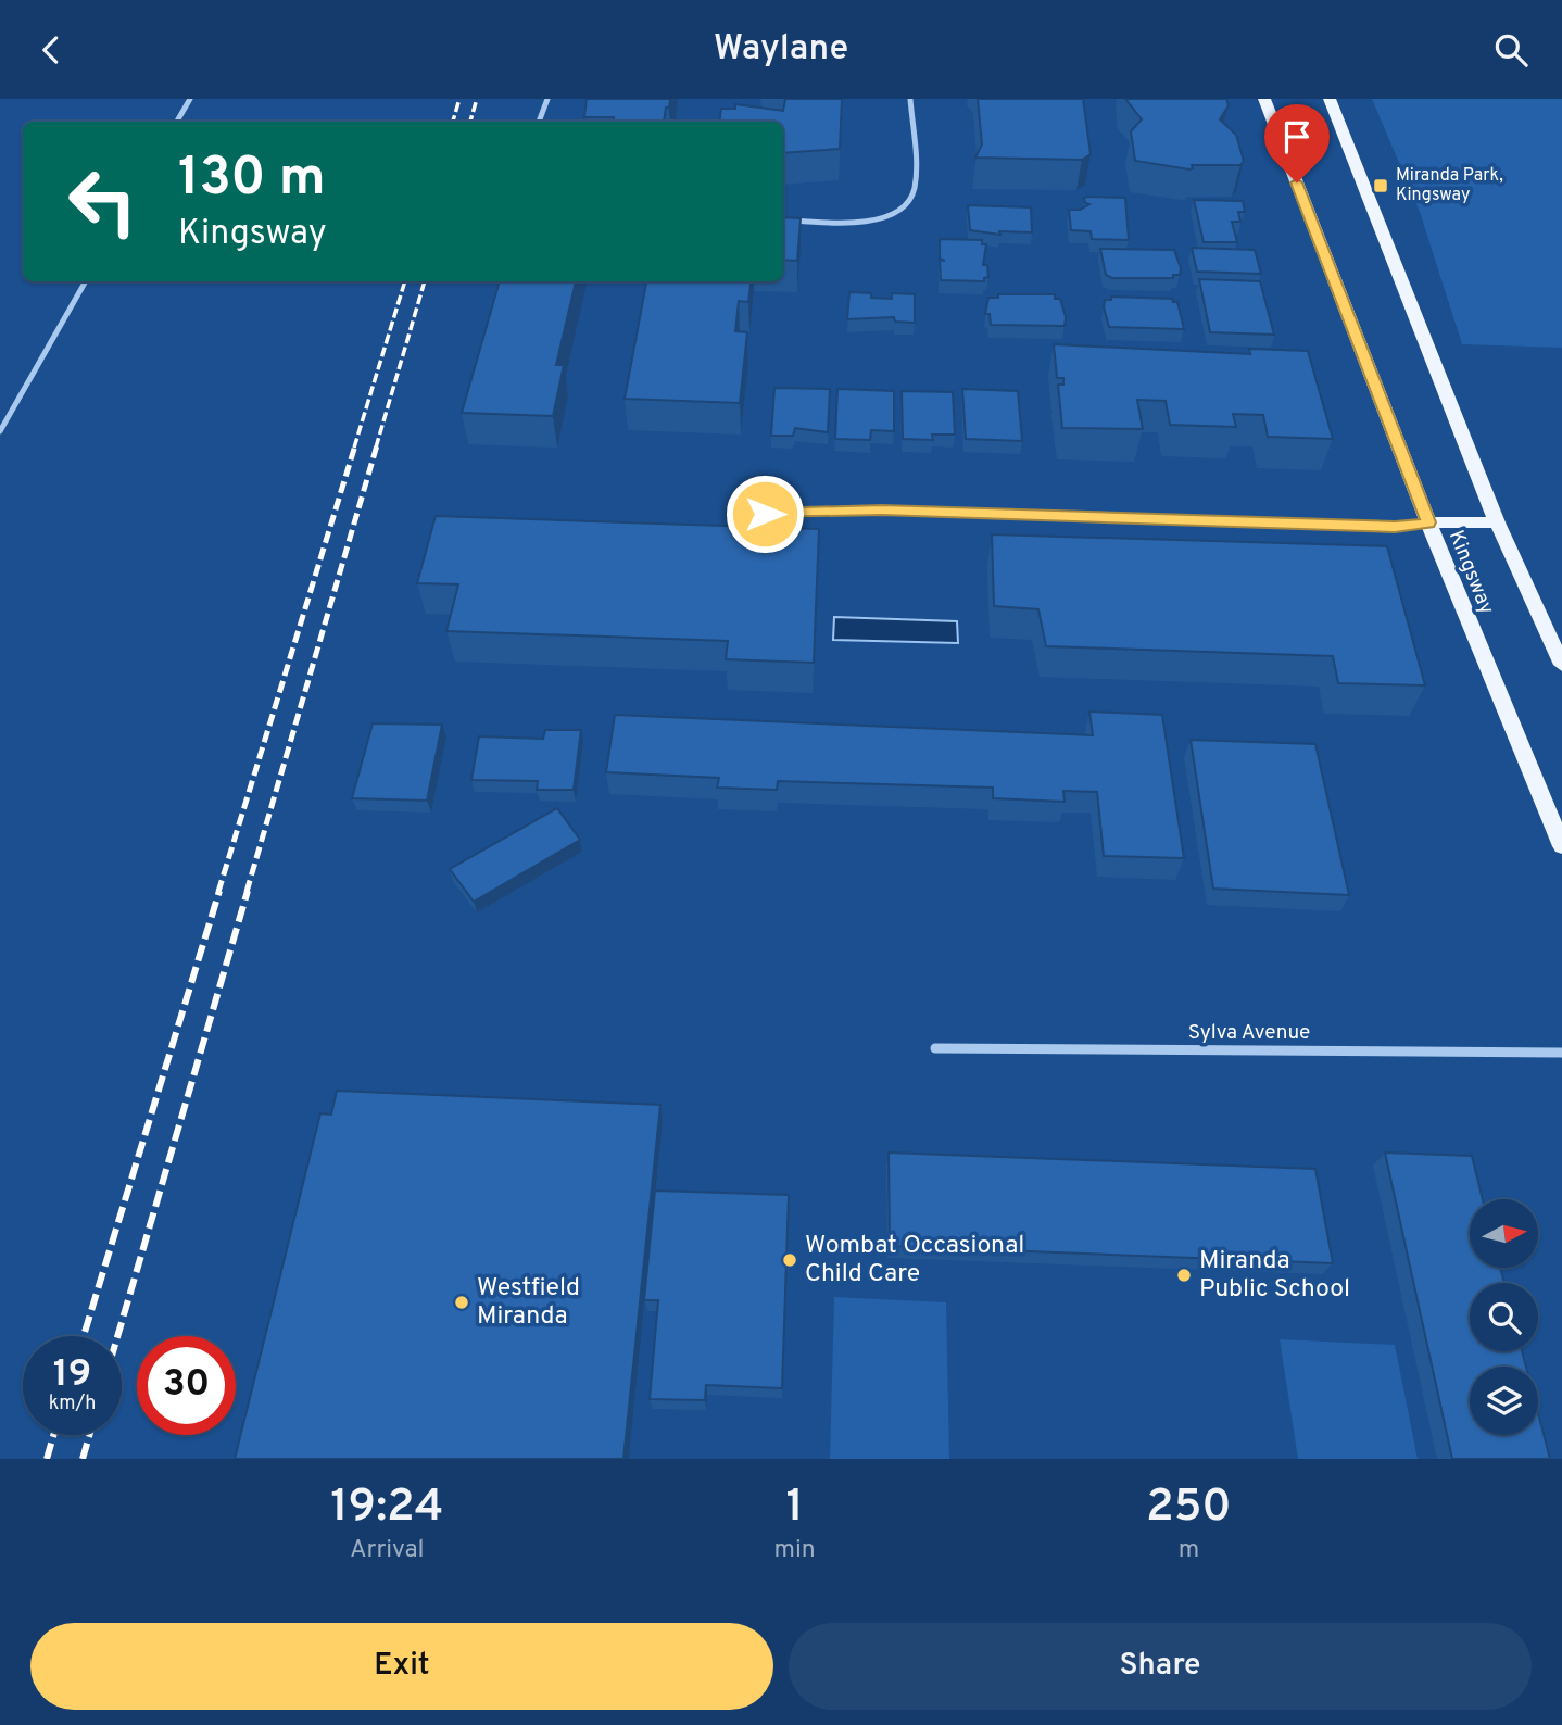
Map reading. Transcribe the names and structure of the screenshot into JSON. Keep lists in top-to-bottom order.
{
  "streets": {
    "main road": ["Kingsway"],
    "street": ["Sylva Avenue"]
  },
  "places": {
    "transit": ["Miranda Park, Kingsway"],
    "other": ["Wombat Occasional Child Care", "Miranda Public School", "Westfield Miranda"]
  },
  "north": "right",
  "page": {
    "header": "Waylane",
    "turn": ["130 m", "Kingsway"],
    "speed": "19 km/h",
    "limit": "30",
    "eta": [
      "19:24",
      "Arrival",
      "1",
      "min",
      "250",
      "m"
    ],
    "buttons": ["Exit", "Share"]
  }
}
